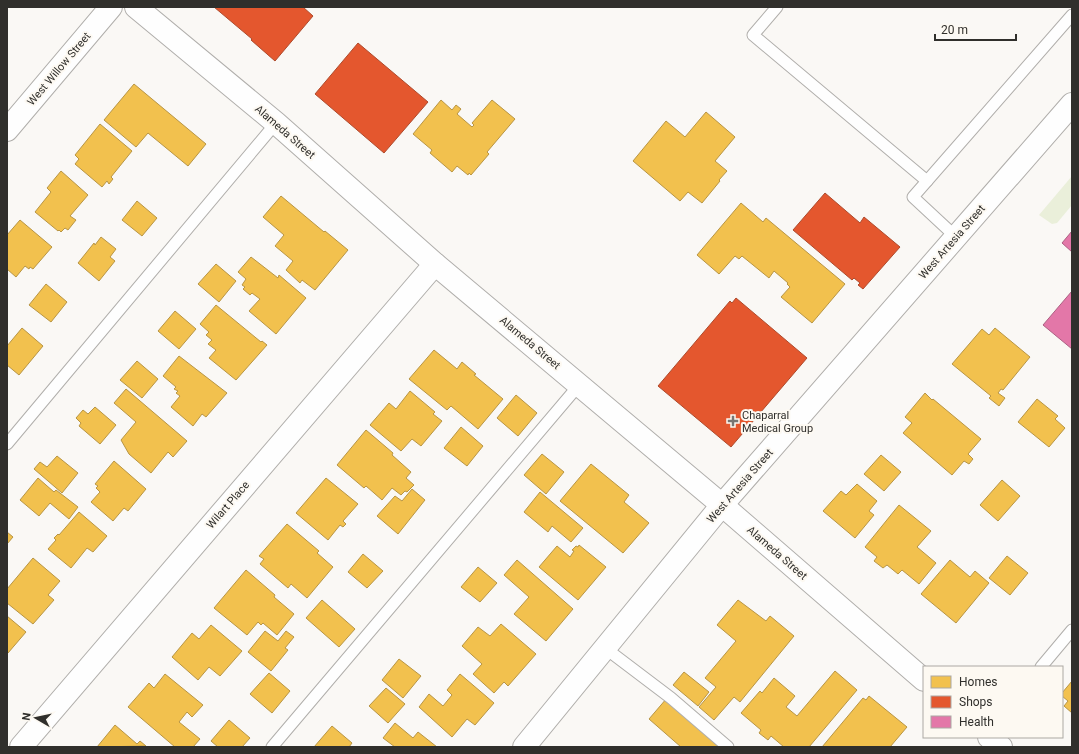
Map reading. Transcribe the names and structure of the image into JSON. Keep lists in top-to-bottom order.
{
  "streets": {
    "street": [
      "West Willow Street",
      "Alameda Street",
      "West Artesia Street",
      "Wilart Place"
    ]
  },
  "crossings": [
    ["Alameda Street", "West Artesia Street"],
    ["Alameda Street", "Wilart Place"]
  ],
  "places": {
    "health": ["Chaparral Medical Group"]
  },
  "legend": ["Homes", "Shops", "Health"],
  "scale_bar": "20 m",
  "north": "left"
}
